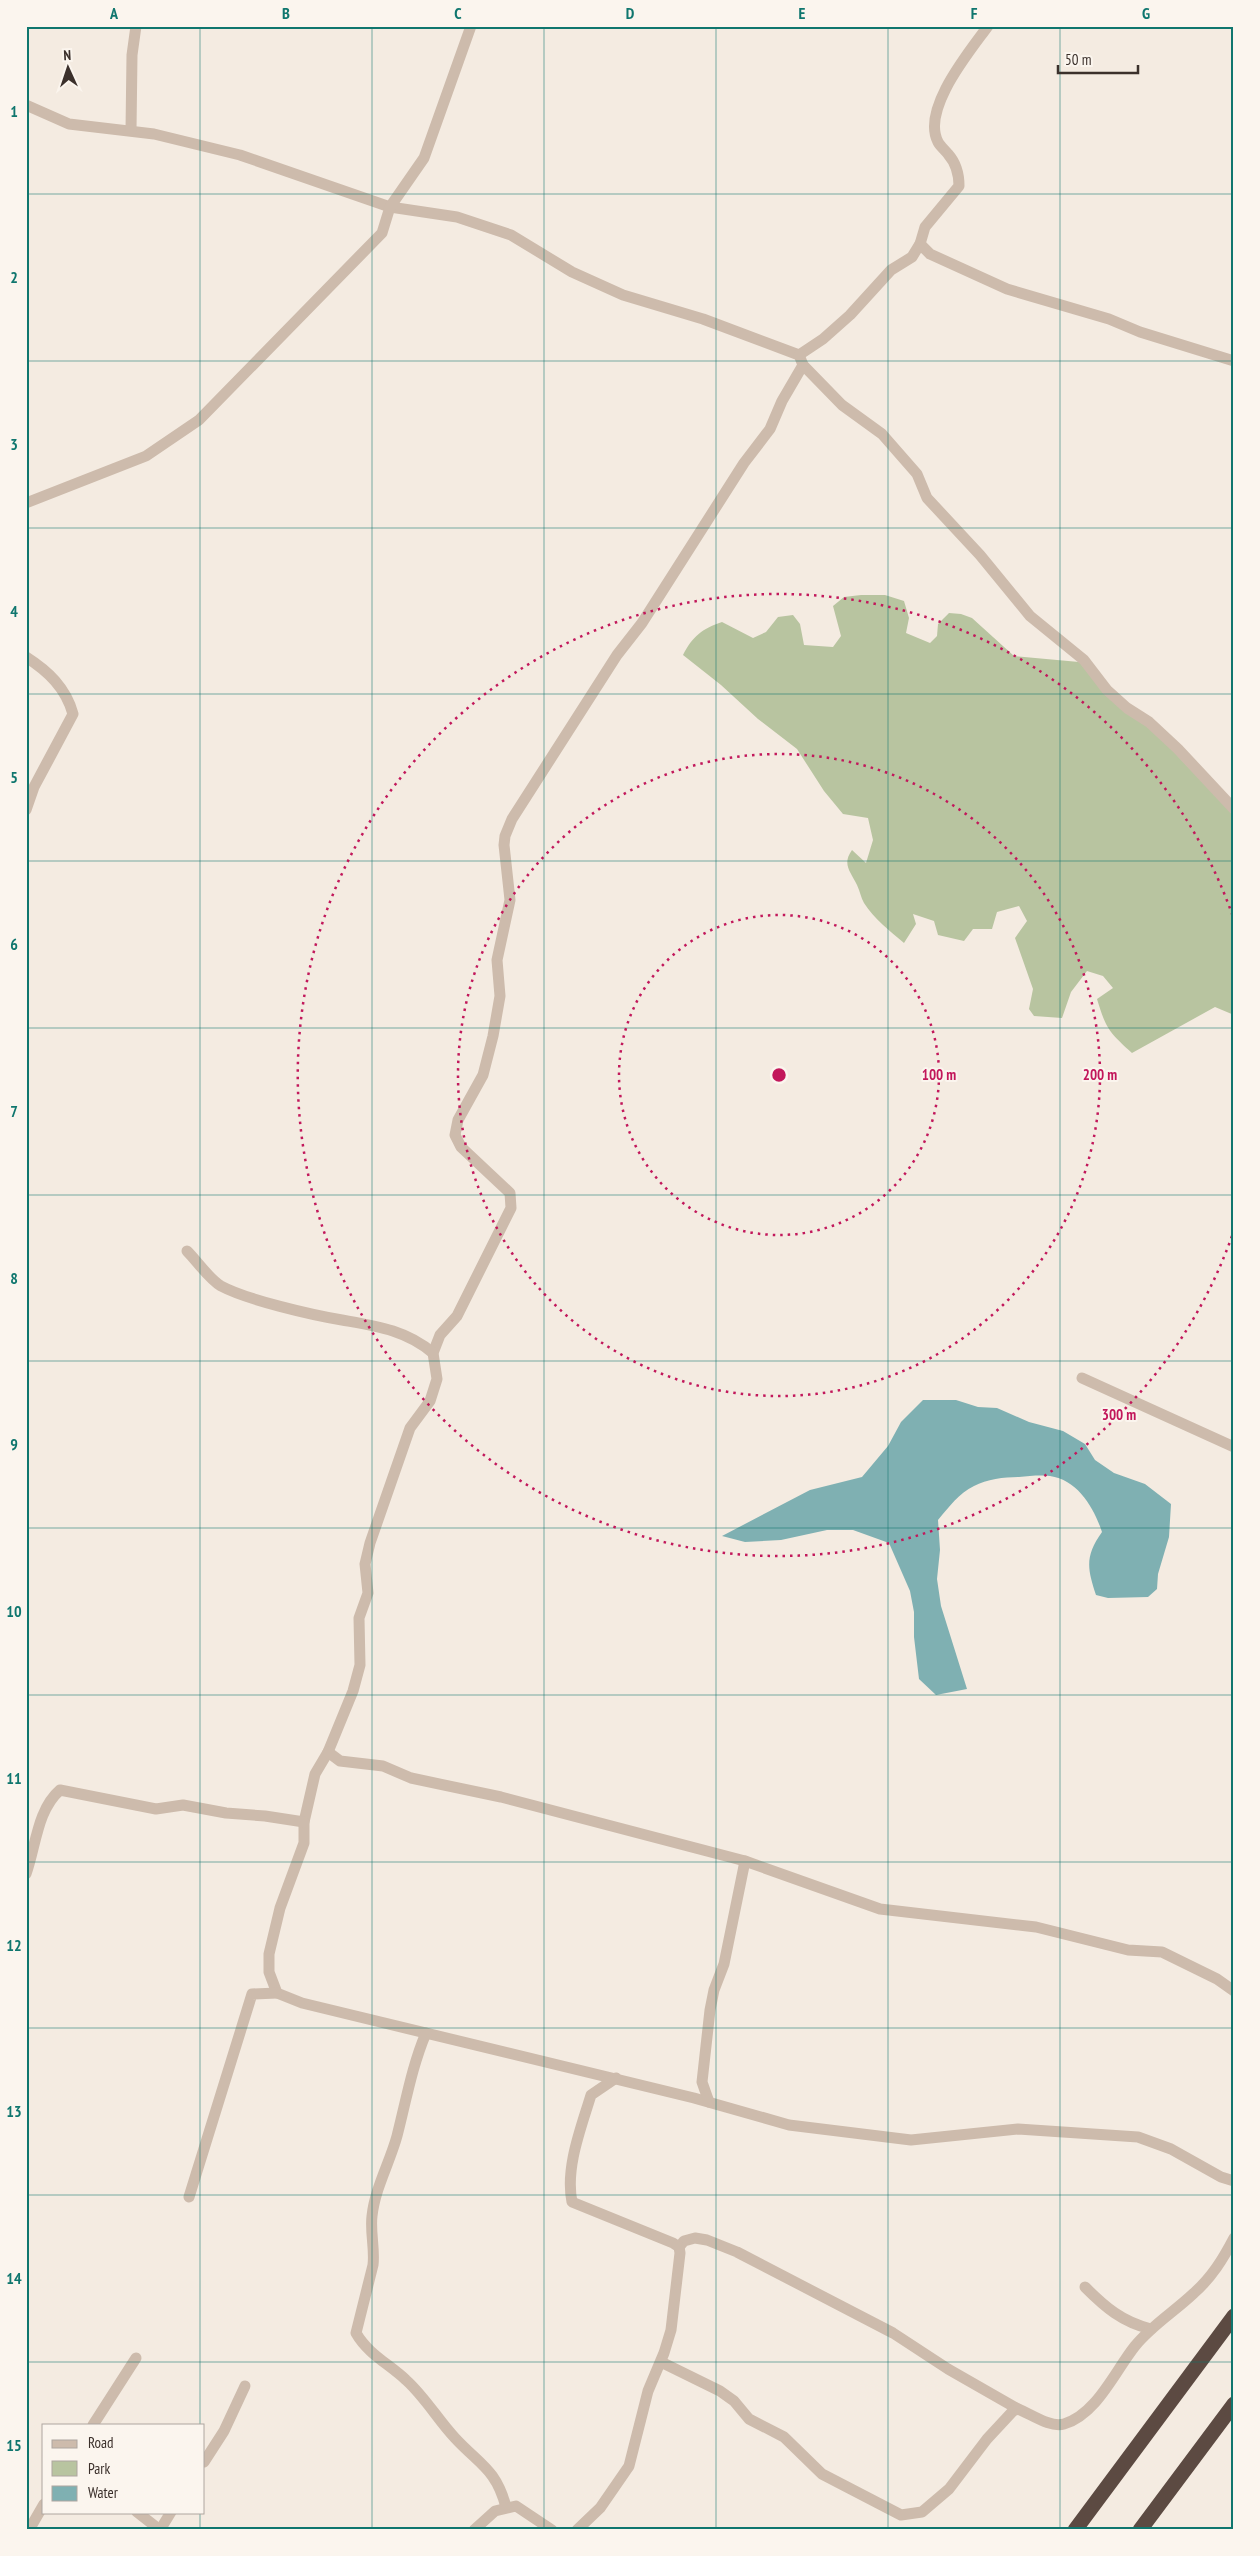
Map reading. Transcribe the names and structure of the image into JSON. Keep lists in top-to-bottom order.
{
  "legend": ["Road", "Park", "Water"],
  "scale_bar": "50 m",
  "north": "top",
  "grid": {
    "columns": [
      "A",
      "B",
      "C",
      "D",
      "E",
      "F",
      "G"
    ],
    "rows": [
      "1",
      "2",
      "3",
      "4",
      "5",
      "6",
      "7",
      "8",
      "9",
      "10",
      "11",
      "12",
      "13",
      "14",
      "15"
    ]
  },
  "rings": ["100 m", "200 m", "300 m"]
}
